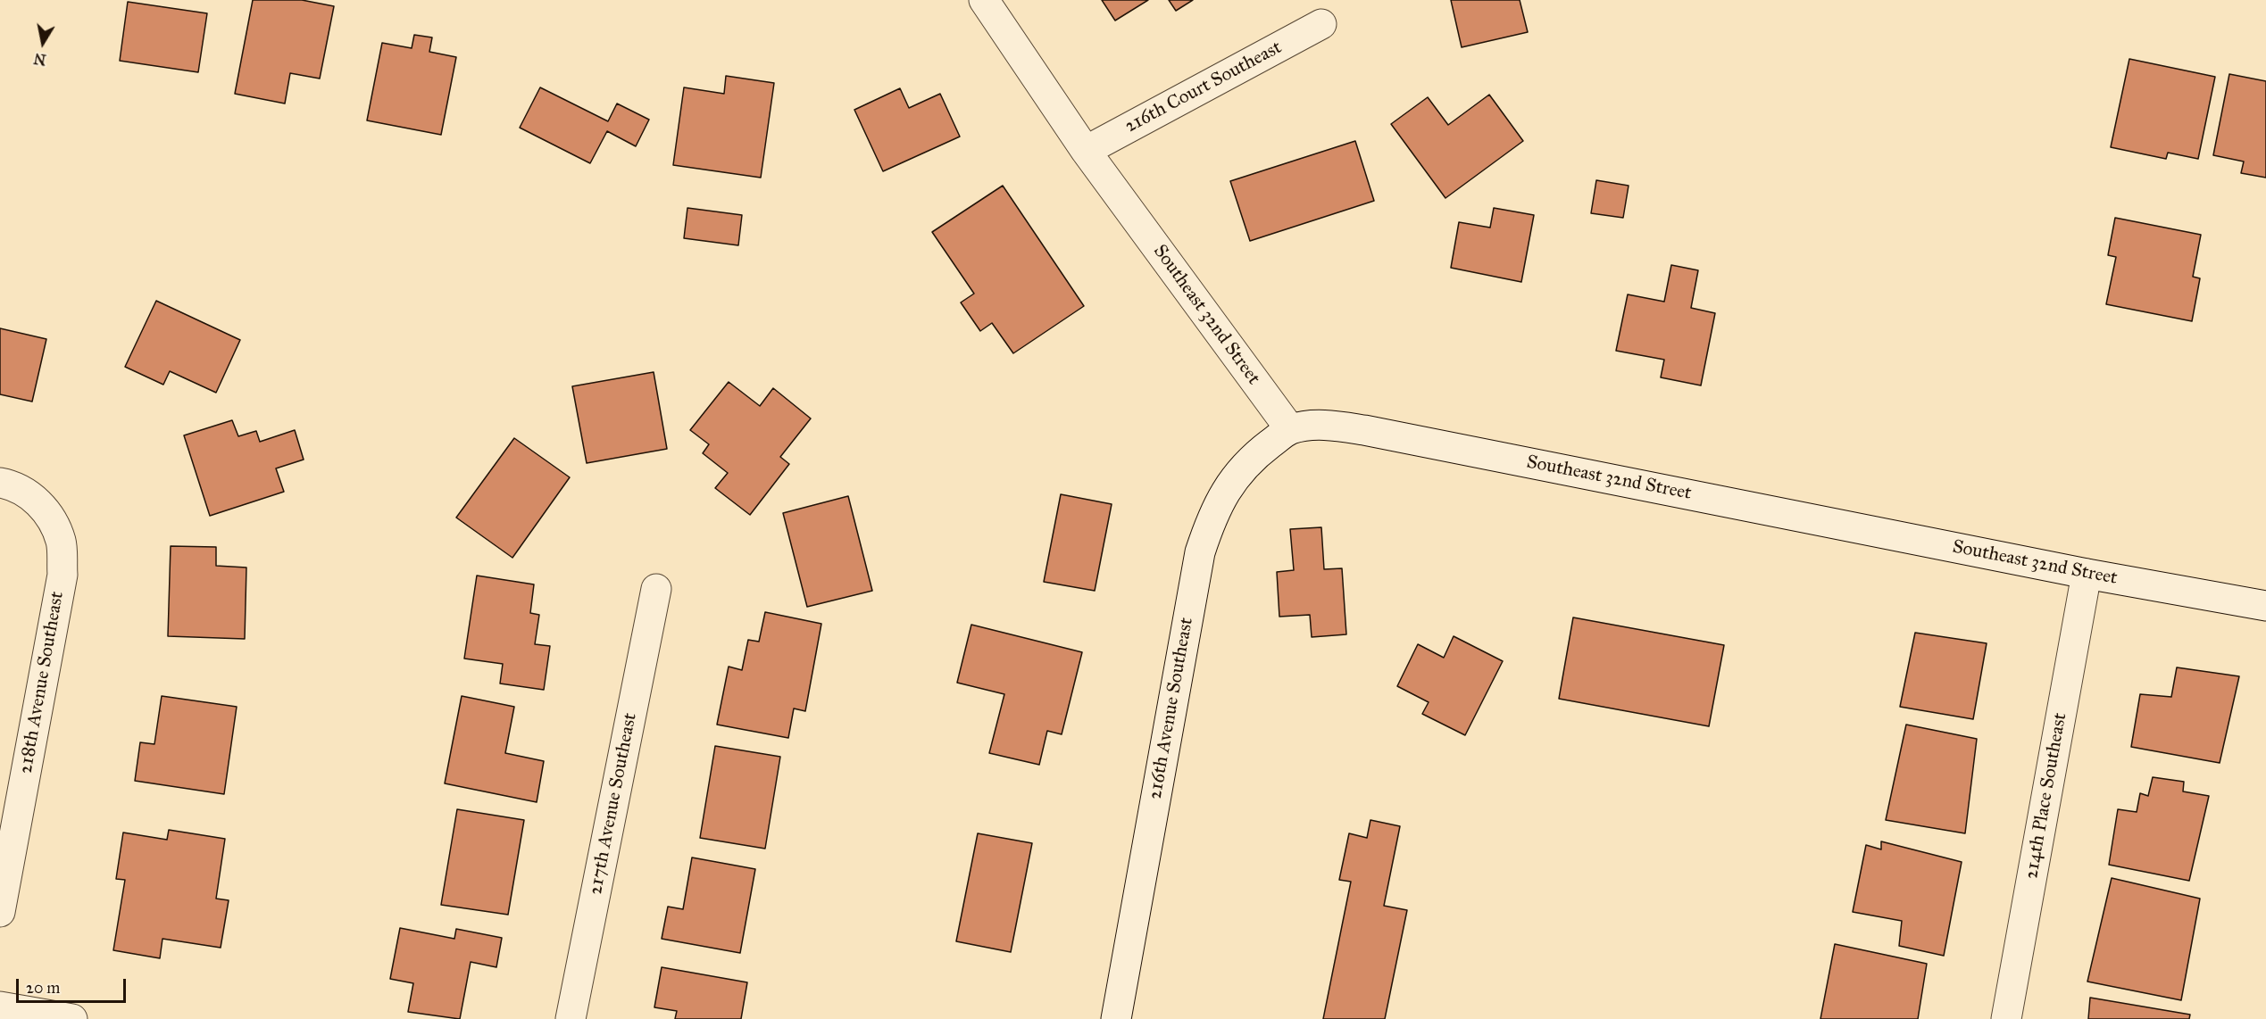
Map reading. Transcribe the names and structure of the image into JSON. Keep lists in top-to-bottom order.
{
  "streets": {
    "street": [
      "216th Court Southeast",
      "Southeast 32nd Street",
      "218th Avenue Southeast",
      "216th Avenue Southeast",
      "214th Place Southeast",
      "217th Avenue Southeast"
    ]
  },
  "crossings": [
    ["216th Court Southeast", "Southeast 32nd Street"],
    ["Southeast 32nd Street", "216th Avenue Southeast"],
    ["Southeast 32nd Street", "214th Place Southeast"]
  ],
  "scale_bar": "20 m",
  "north": "bottom"
}
